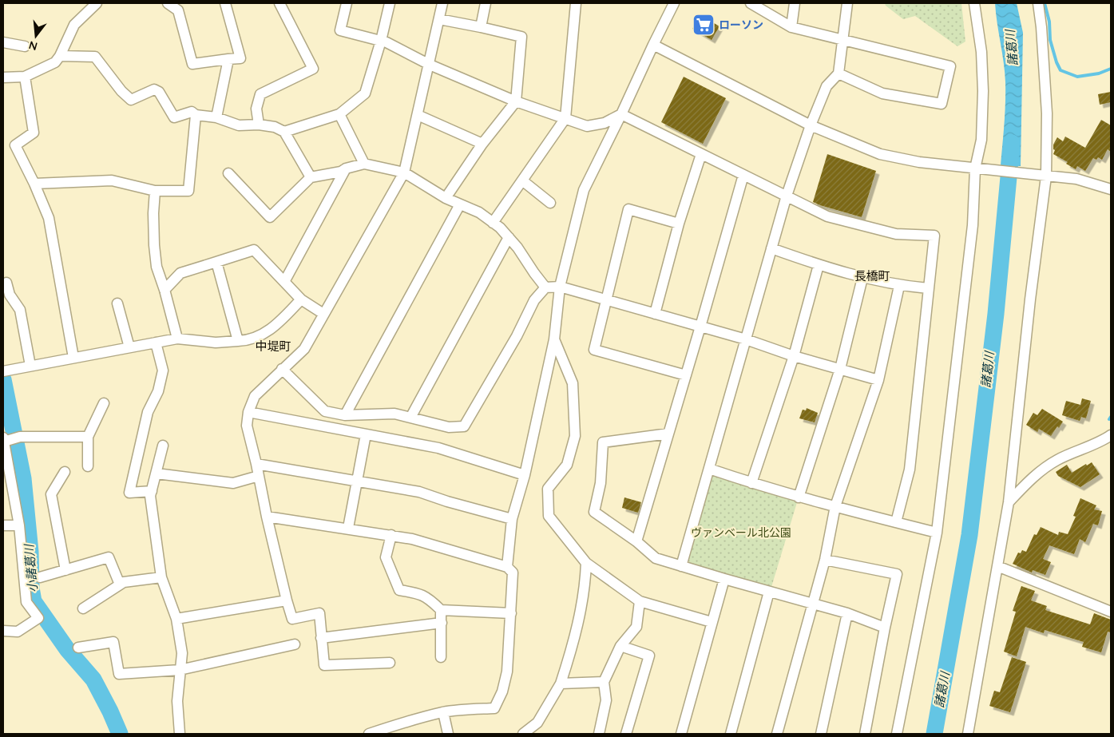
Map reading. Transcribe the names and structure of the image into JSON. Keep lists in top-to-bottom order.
{
  "districts": ["長橋町", "中堤町"],
  "water": ["諸葛川", "小諸葛川"],
  "parks": ["ヴァンベール北公園"],
  "places": {
    "supermarket": ["ローソン"]
  },
  "north": "bottom"
}
